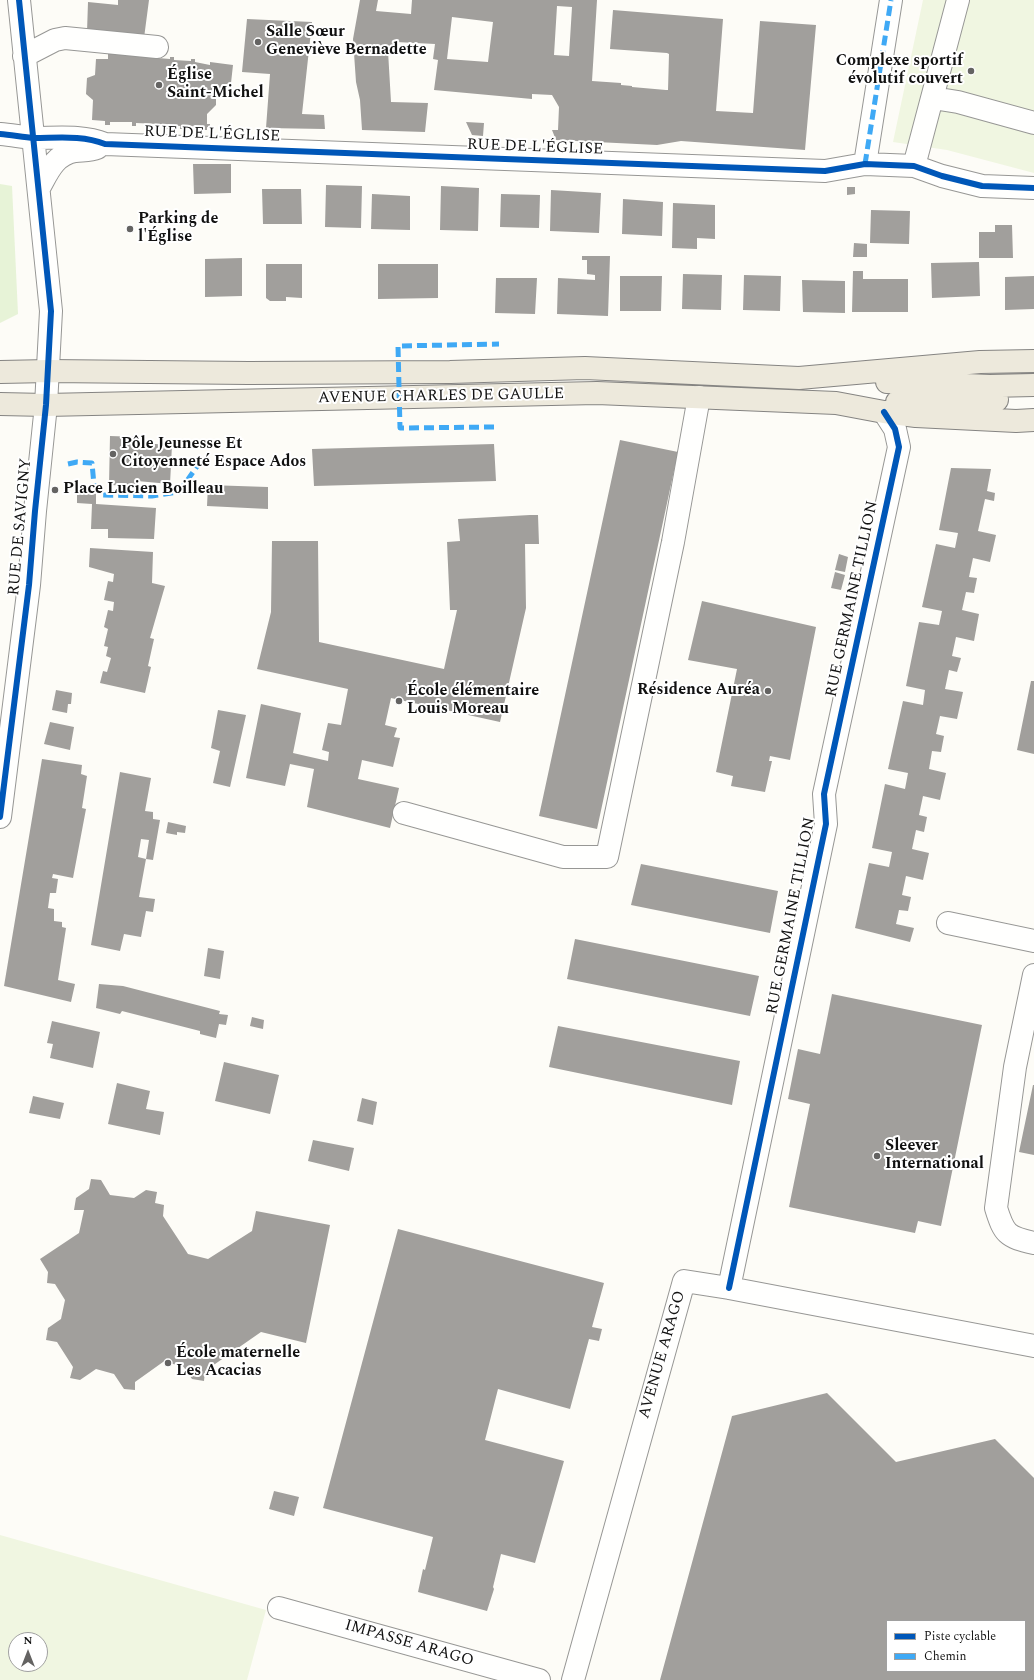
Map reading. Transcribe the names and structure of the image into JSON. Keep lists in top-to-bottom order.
{
  "streets": {
    "main road": ["AVENUE CHARLES DE GAULLE"],
    "street": [
      "RUE DE L'ÉGLISE",
      "RUE DE SAVIGNY",
      "RUE GERMAINE TILLION",
      "AVENUE ARAGO",
      "IMPASSE ARAGO"
    ]
  },
  "crossings": [
    ["AVENUE CHARLES DE GAULLE", "RUE DE SAVIGNY"],
    ["AVENUE CHARLES DE GAULLE", "RUE GERMAINE TILLION"],
    ["RUE GERMAINE TILLION", "AVENUE ARAGO"]
  ],
  "places": [
    "Salle Sœur Geneviève Bernadette",
    "Complexe sportif évolutif couvert",
    "Église Saint-Michel",
    "Parking de l'Église",
    "Pôle Jeunesse Et Citoyenneté Espace Ados",
    "Place Lucien Boilleau",
    "Résidence Auréa",
    "École élémentaire Louis Moreau",
    "Sleever International",
    "École maternelle Les Acacias"
  ],
  "legend": ["Piste cyclable", "Chemin"],
  "north": "top"
}
